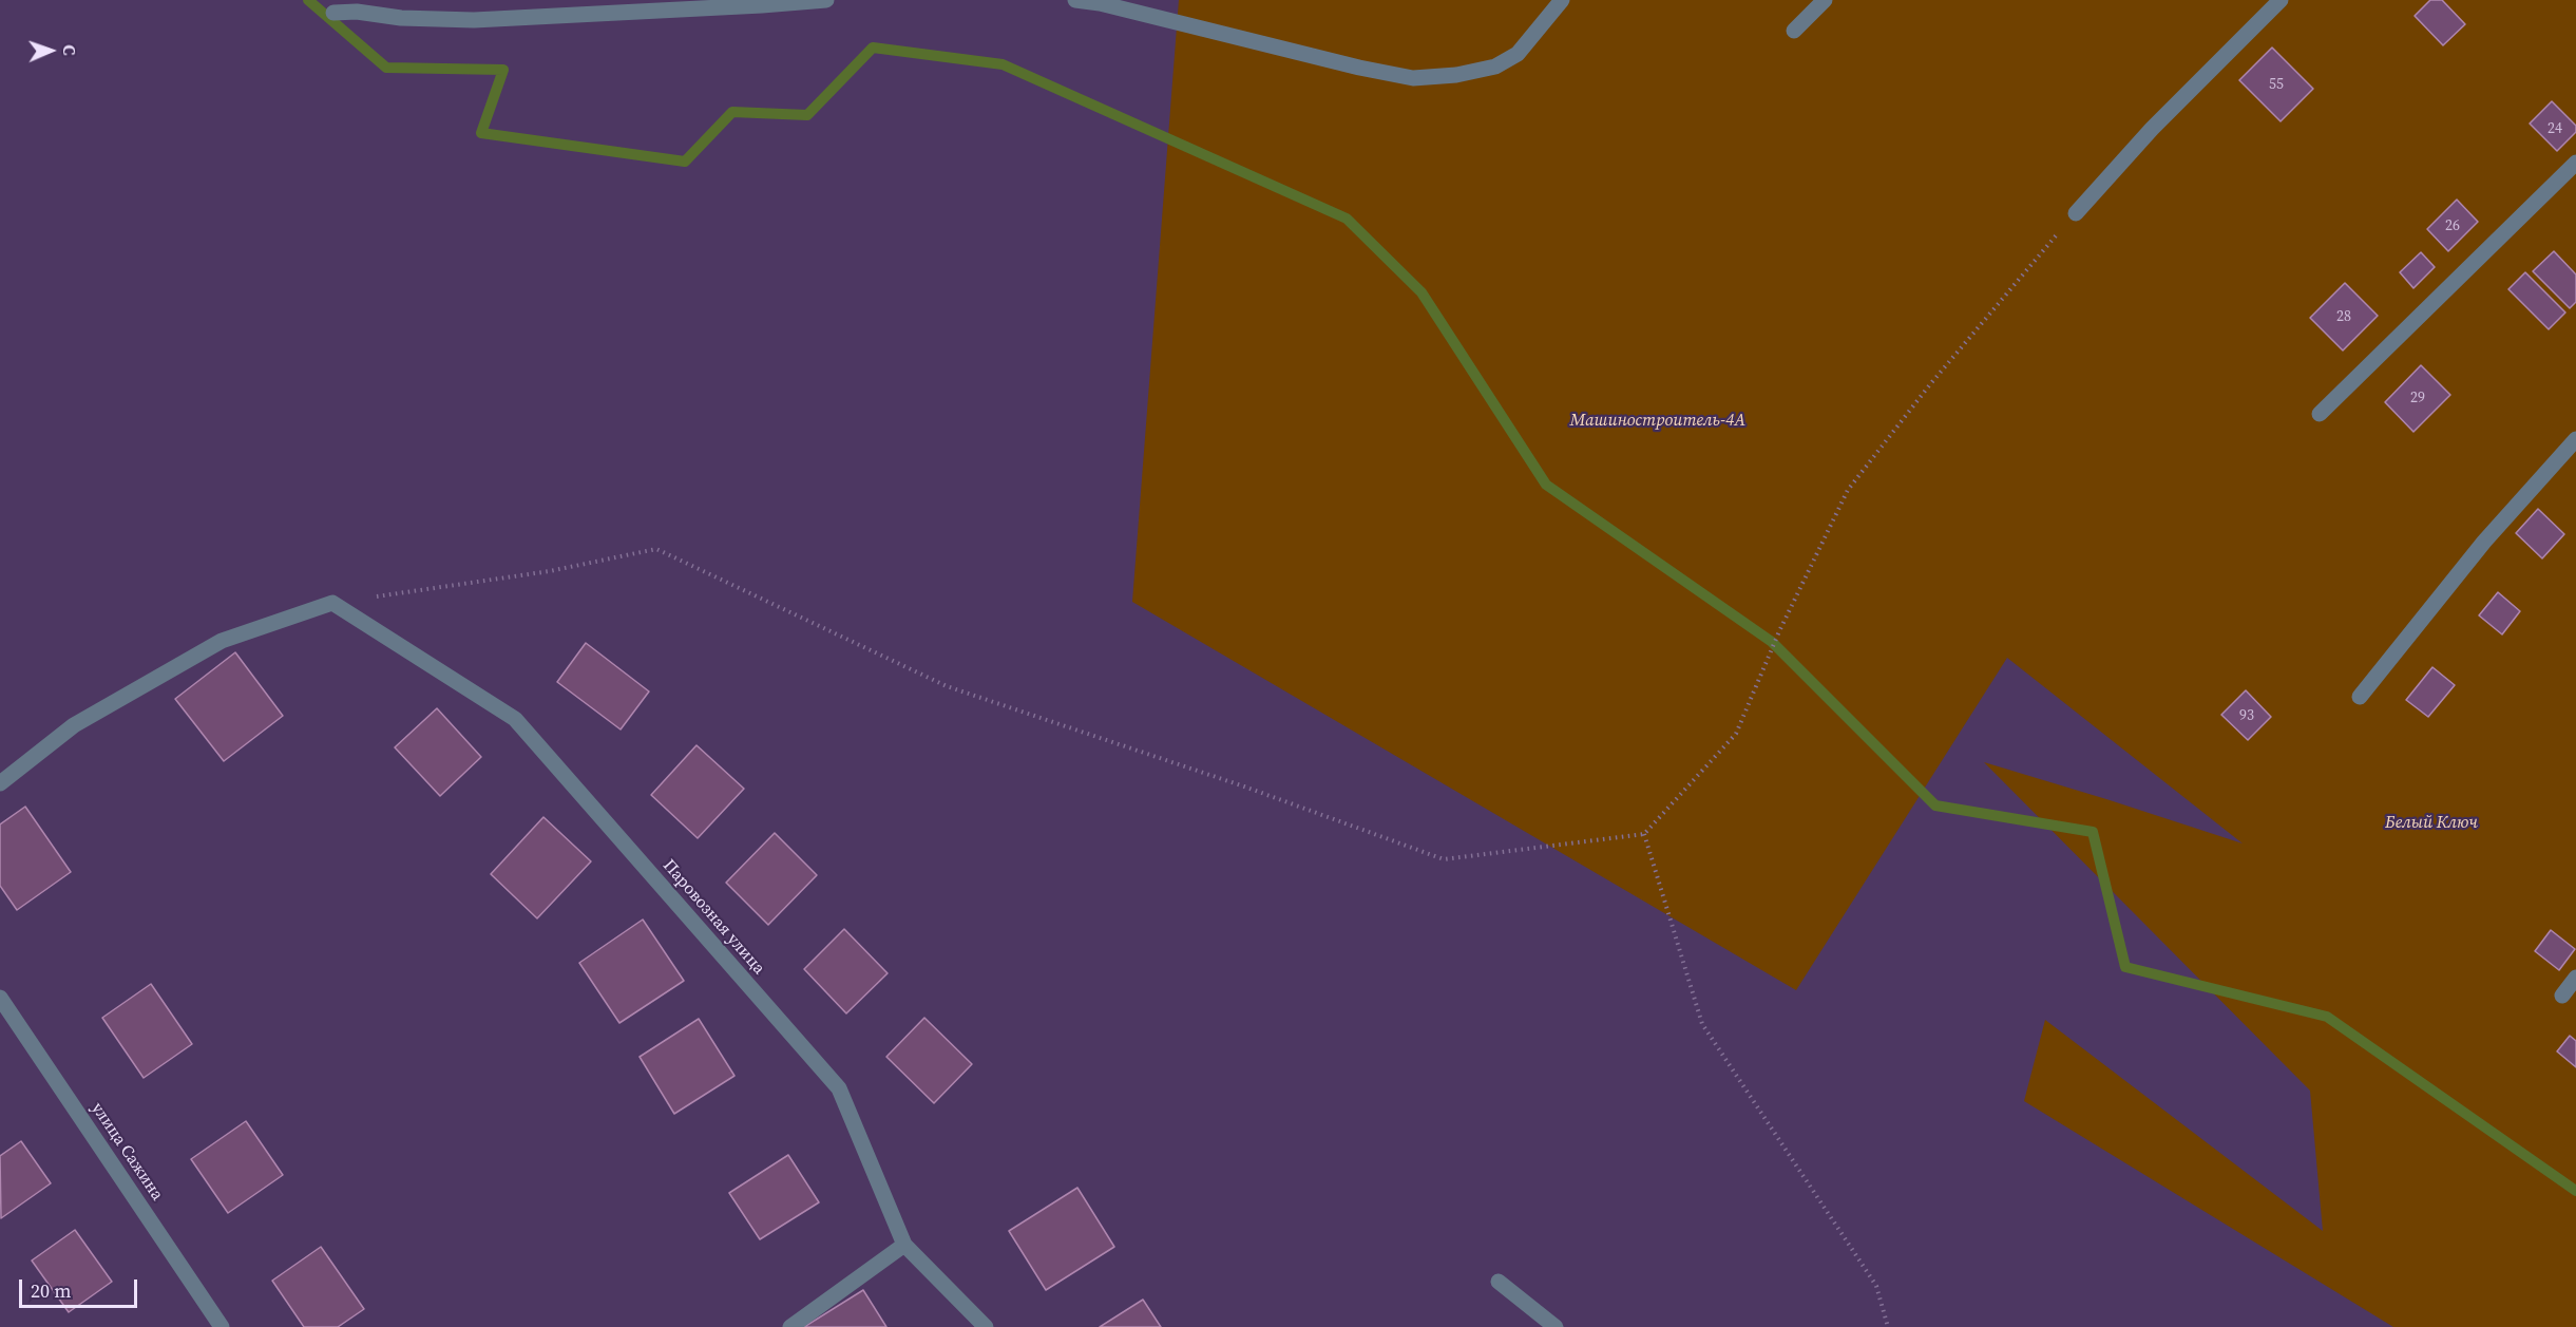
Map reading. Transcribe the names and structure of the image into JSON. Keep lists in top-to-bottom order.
{
  "streets": {
    "street": ["Паровозная улица", "улица Сажина"]
  },
  "parks": ["Машиностроитель-4А", "Белый Ключ"],
  "house_numbers": [
    "55",
    "24",
    "26",
    "28",
    "29",
    "93"
  ],
  "scale_bar": "20 m",
  "north": "right"
}
